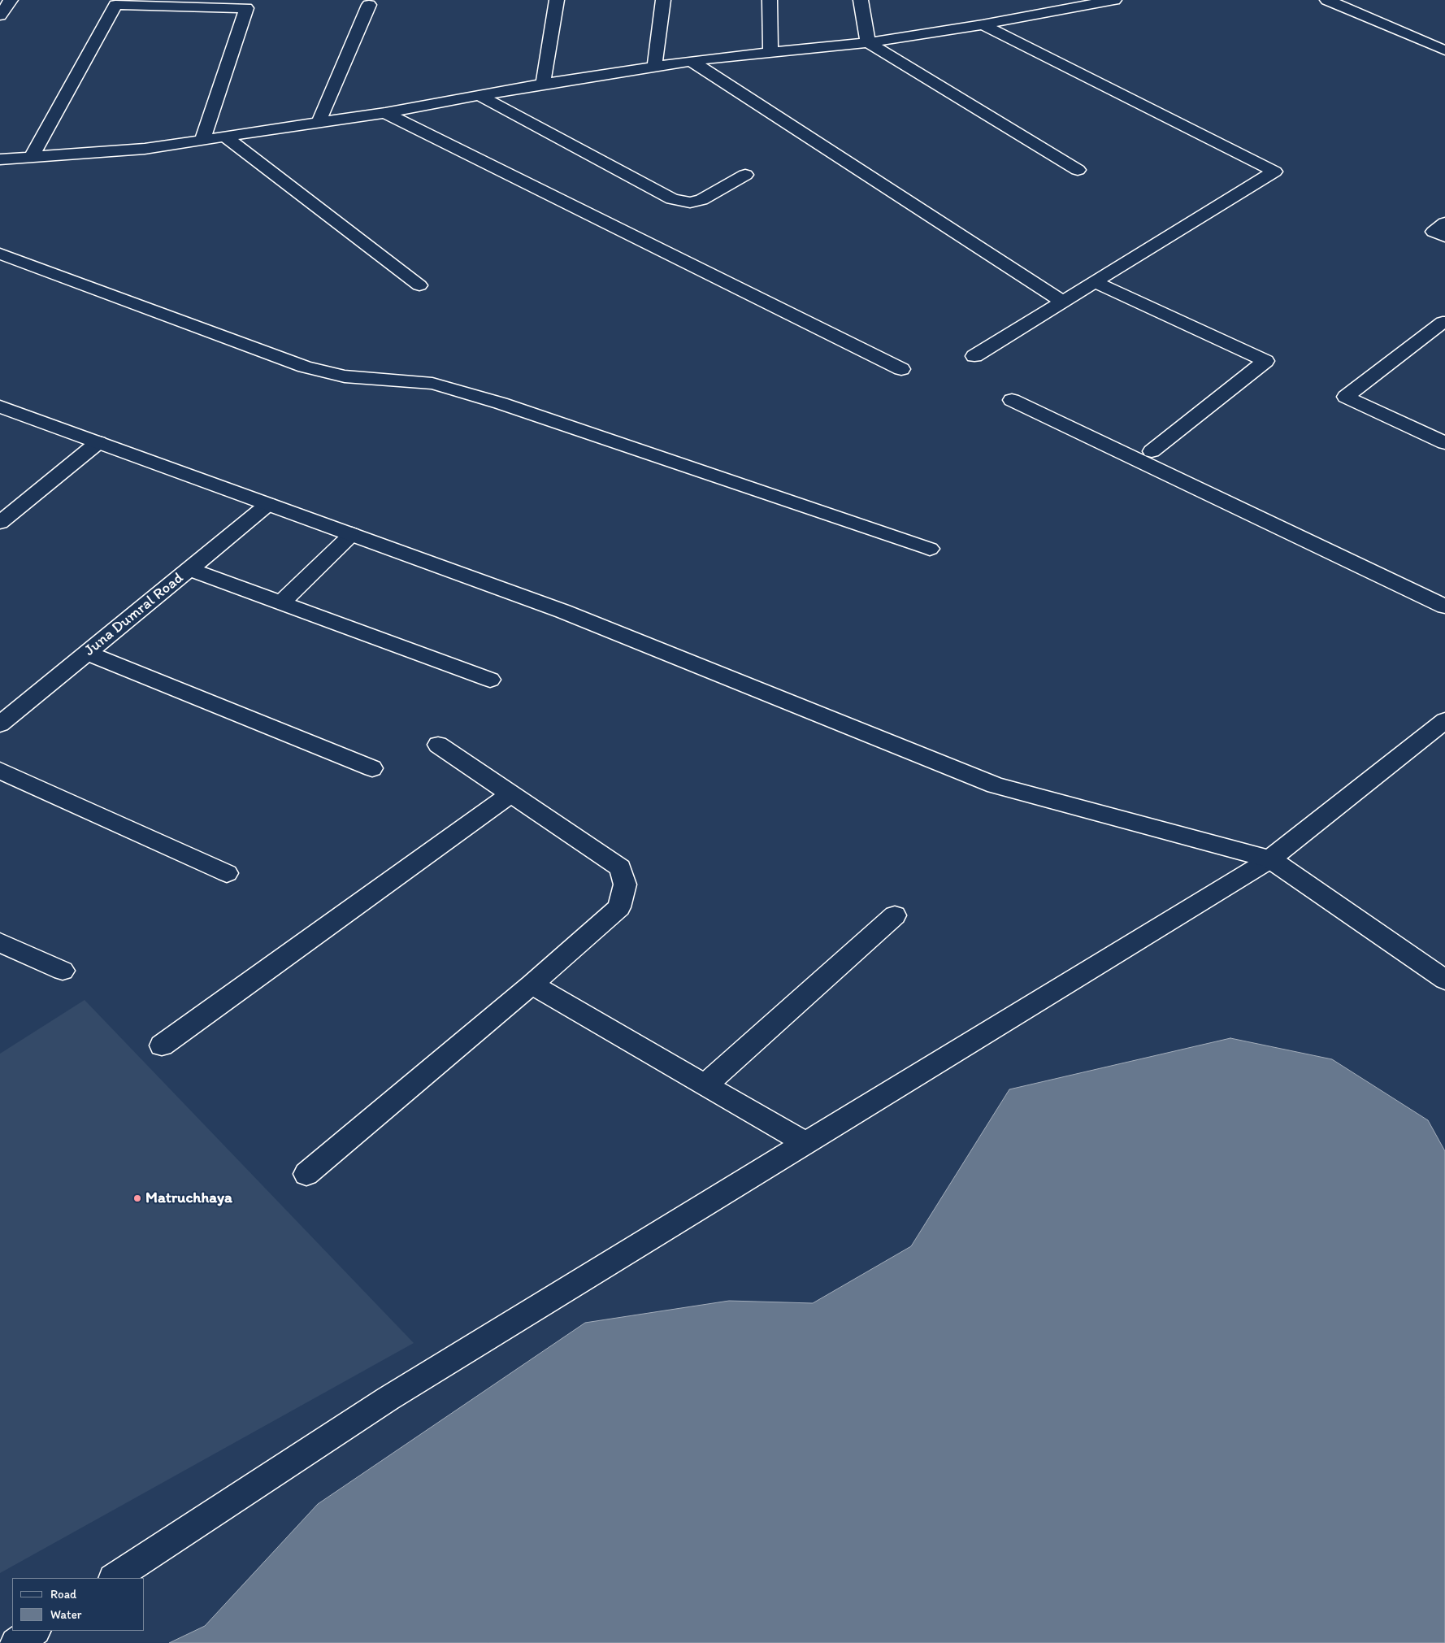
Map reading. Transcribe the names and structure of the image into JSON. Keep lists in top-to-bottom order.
{
  "streets": {
    "street": ["Juna Dumral Road"]
  },
  "places": ["Matruchhaya"],
  "legend": ["Road", "Water"]
}
